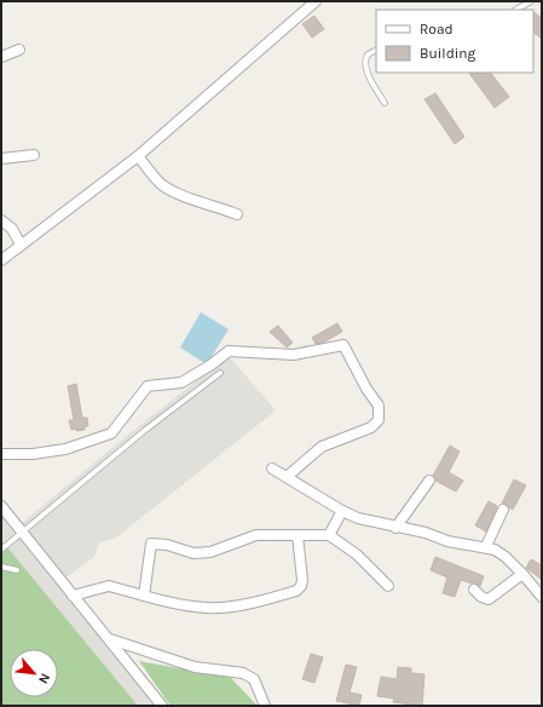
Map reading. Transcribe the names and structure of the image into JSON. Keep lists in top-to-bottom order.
{
  "legend": ["Road", "Building"],
  "north": "bottom right"
}
